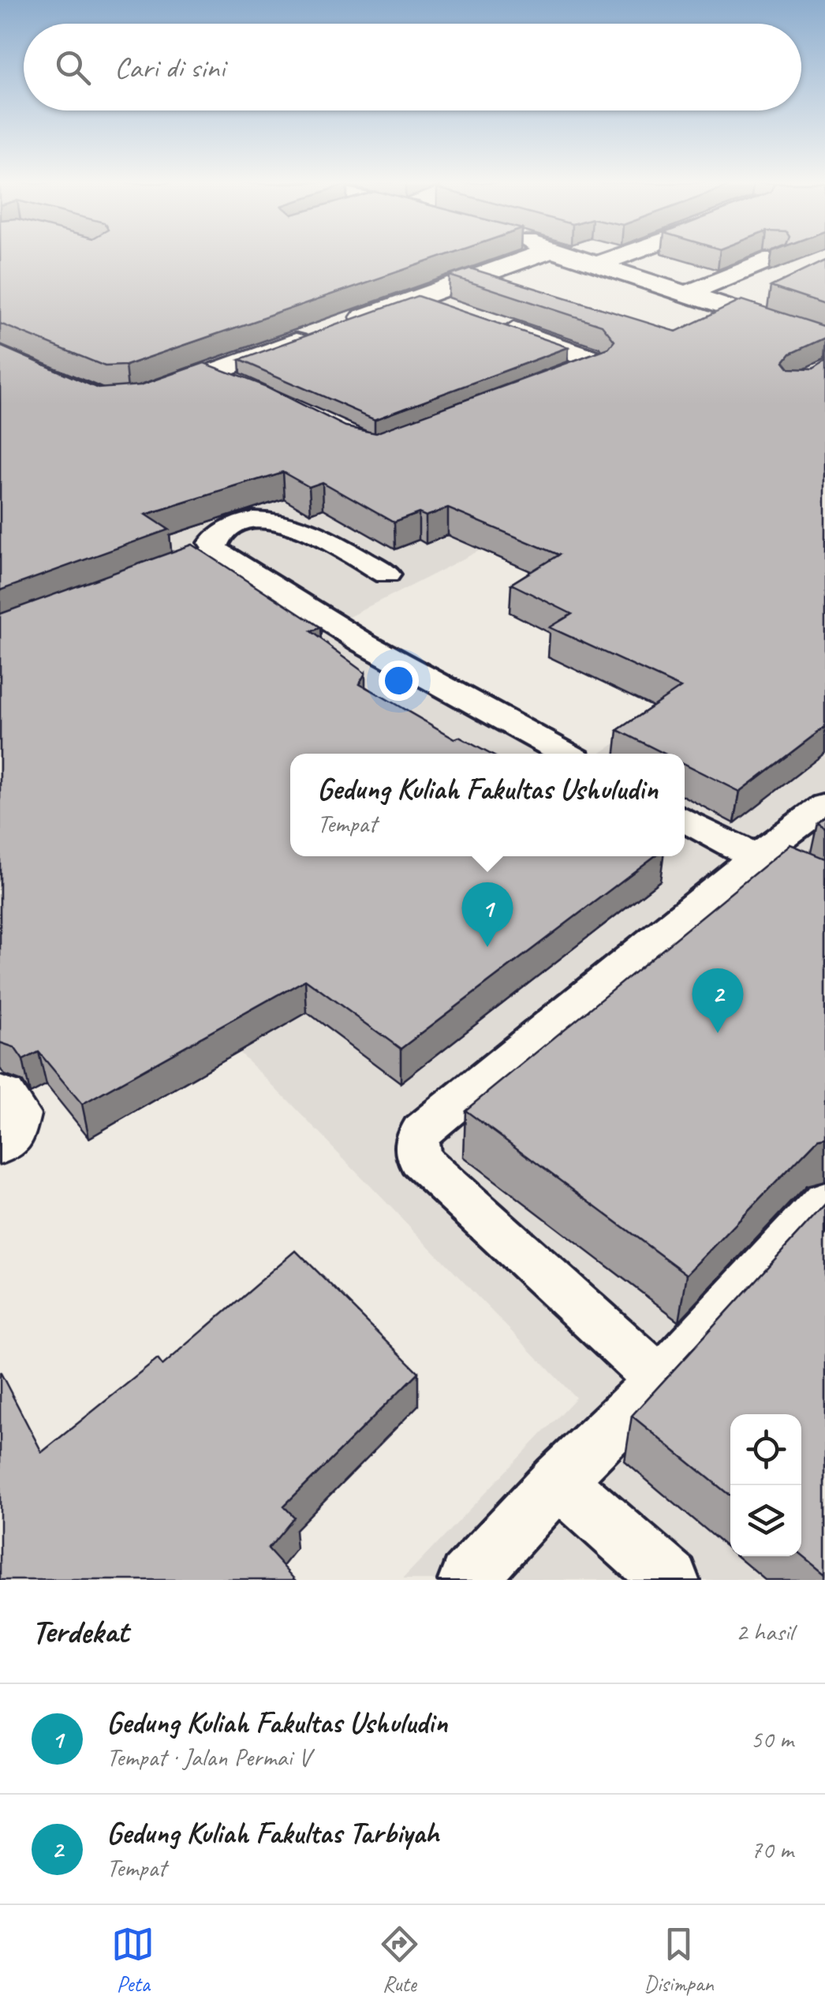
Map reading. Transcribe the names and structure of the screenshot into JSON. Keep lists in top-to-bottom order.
{
  "page": {
    "search": "Cari di sini",
    "popup": ["Gedung Kuliah Fakultas Ushuludin", "Tempat"],
    "pins": ["1", "2"],
    "heading": ["Terdekat", "2 hasil"],
    "list": [
      {
        "mark": "1",
        "name": "Gedung Kuliah Fakultas Ushuludin",
        "note": "Tempat · Jalan Permai V",
        "value": "50 m"
      },
      {
        "mark": "2",
        "name": "Gedung Kuliah Fakultas Tarbiyah",
        "note": "Tempat",
        "value": "70 m"
      }
    ],
    "nav": ["Peta", "Rute", "Disimpan"]
  }
}
